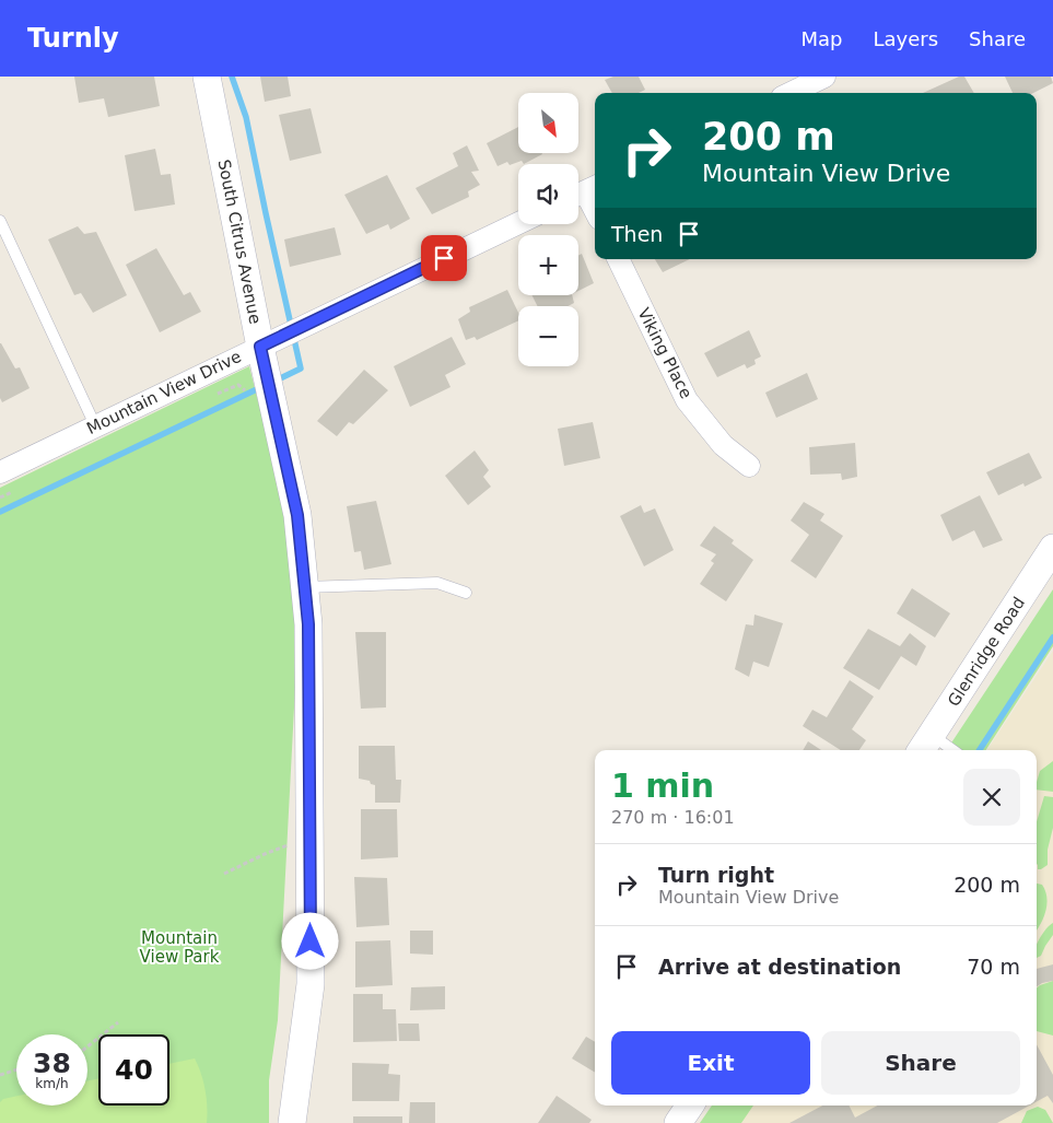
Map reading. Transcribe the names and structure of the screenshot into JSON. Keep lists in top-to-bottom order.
{
  "streets": {
    "street": [
      "South Citrus Avenue",
      "Viking Place",
      "Mountain View Drive",
      "Glenridge Road"
    ]
  },
  "crossings": [
    ["South Citrus Avenue", "Mountain View Drive"]
  ],
  "parks": ["Mountain View Park"],
  "north": "bottom right",
  "page": {
    "header": "Turnly",
    "nav": ["Map", "Layers", "Share"],
    "map_buttons": ["+", "−"],
    "turn": ["200 m", "Mountain View Drive"],
    "then": "Then",
    "heading": ["1 min", "270 m · 16:01"],
    "list": [
      {
        "name": "Turn right",
        "note": "Mountain View Drive",
        "value": "200 m"
      },
      {
        "name": "Arrive at destination",
        "value": "70 m"
      }
    ],
    "buttons": ["Exit", "Share"],
    "speed": "38 km/h",
    "limit": "40"
  }
}
